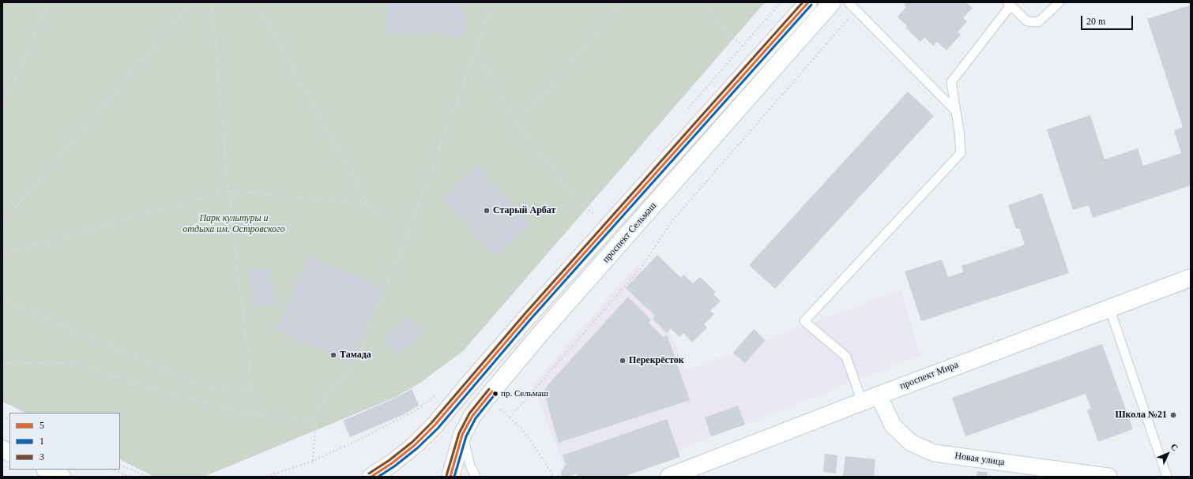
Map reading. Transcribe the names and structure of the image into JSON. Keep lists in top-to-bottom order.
{
  "streets": {
    "main road": ["проспект Сельмаш", "проспект Мира"],
    "street": ["Новая улица"]
  },
  "crossings": [
    ["проспект Мира", "Новая улица"]
  ],
  "parks": ["Парк культуры и отдыха им. Островского"],
  "places": [
    "Старый Арбат",
    "Тамада",
    "Перекрёсток",
    "пр. Сельмаш",
    "Школа №21"
  ],
  "lines": ["transit line 5", "transit line 3", "transit line 1"],
  "legend": ["5", "1", "3"],
  "scale_bar": "20 m",
  "north": "top right"
}
